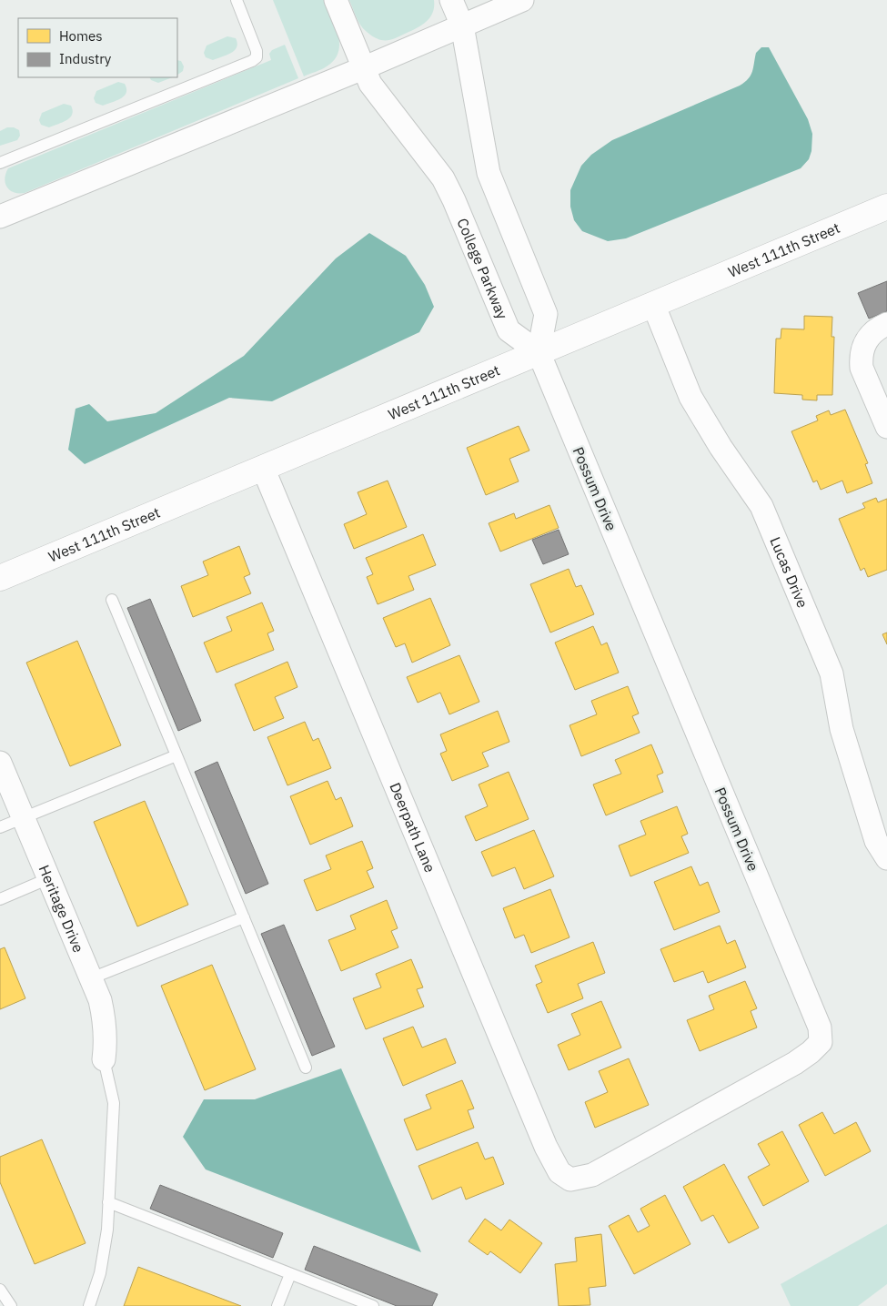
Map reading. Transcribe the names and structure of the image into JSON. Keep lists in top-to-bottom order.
{
  "streets": {
    "main road": ["West 111th Street"],
    "street": [
      "College Parkway",
      "Possum Drive",
      "Lucas Drive",
      "Deerpath Lane",
      "Heritage Drive"
    ]
  },
  "crossings": [
    ["West 111th Street", "College Parkway"],
    ["West 111th Street", "Possum Drive"],
    ["West 111th Street", "Lucas Drive"],
    ["West 111th Street", "Deerpath Lane"],
    ["College Parkway", "Possum Drive"],
    ["Possum Drive", "Deerpath Lane"]
  ],
  "legend": ["Homes", "Industry"]
}
